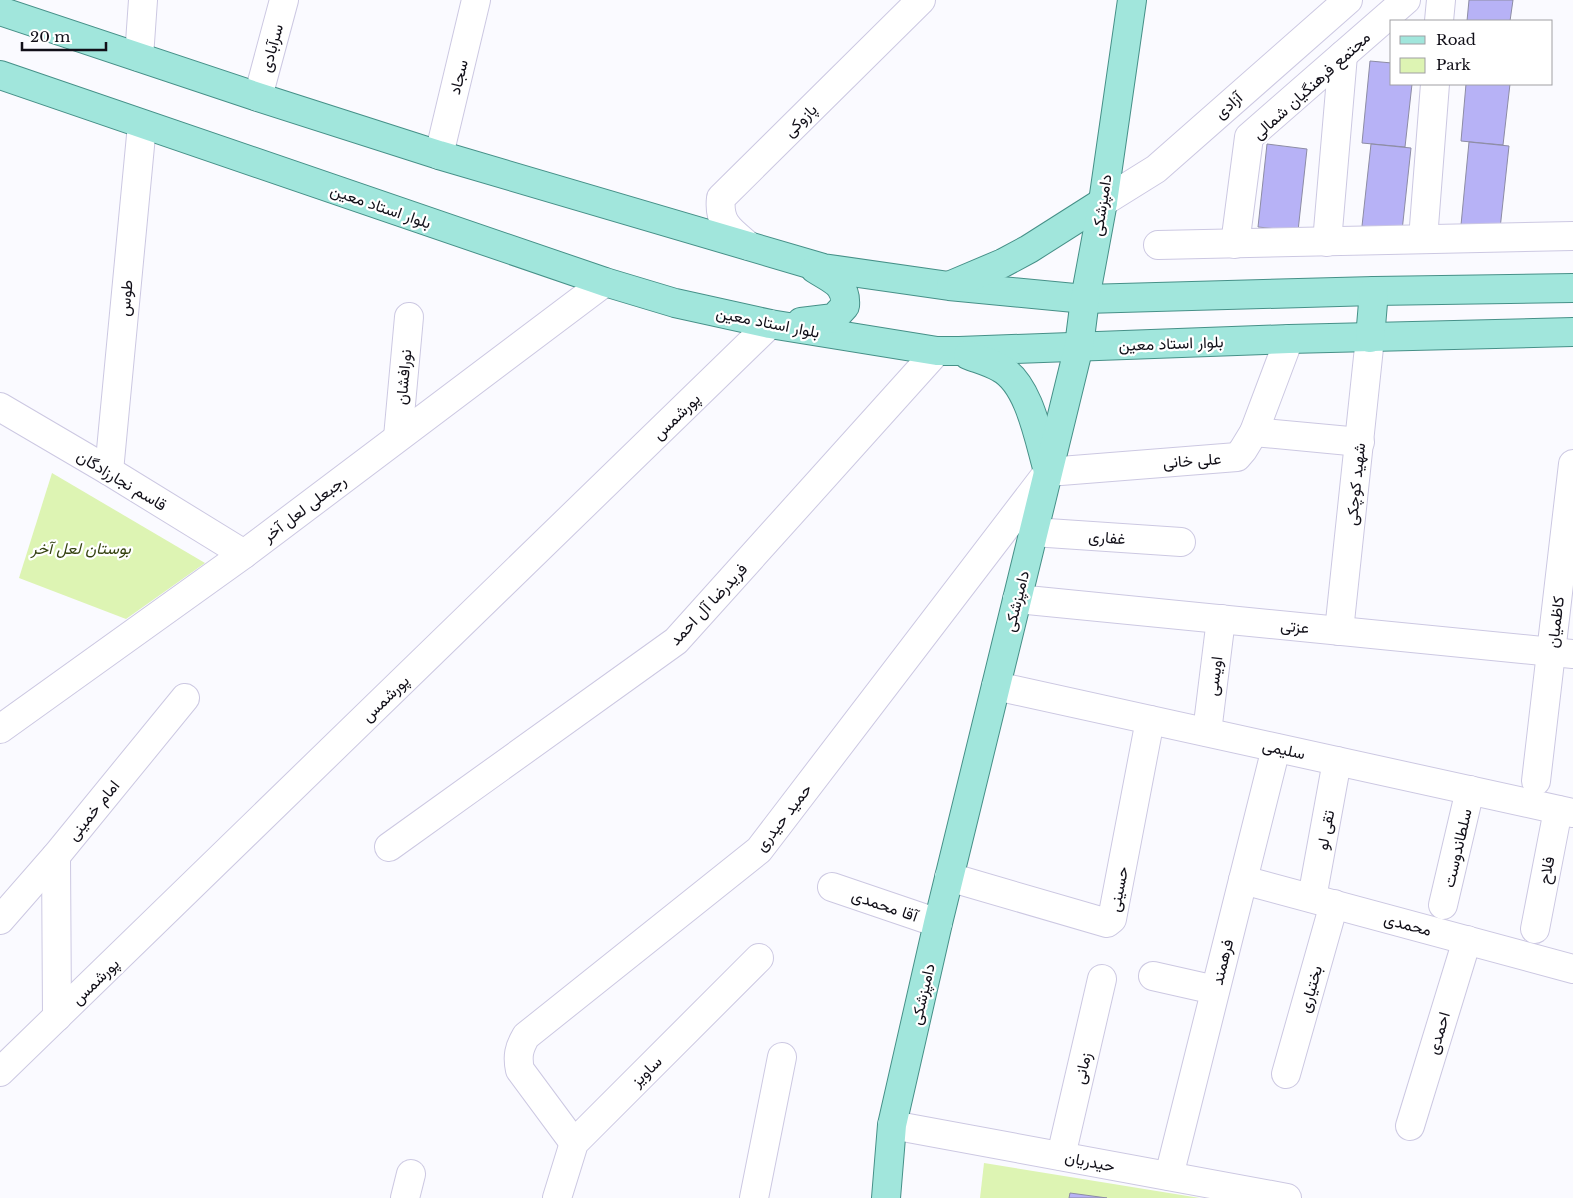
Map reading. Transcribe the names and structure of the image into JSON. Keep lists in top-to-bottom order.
{
  "streets": {
    "main road": ["دامپزشکی", "بلوار استاد معین"],
    "street": [
      "سرآبادی",
      "سجاد",
      "مجتمع فرهنگیان شمالی",
      "آزادی",
      "پازوکی",
      "طوس",
      "نورافشان",
      "پورشمس",
      "علی خانی",
      "قاسم نجارزادگان",
      "شهید کوچکی",
      "رجبعلی لعل آخر",
      "غفاری",
      "فریدرضا آل احمد",
      "کاظمیان",
      "عزتی",
      "اویسی",
      "سلیمی",
      "امام خمینی",
      "حمید حیدری",
      "تقی لو",
      "سلطاندوست",
      "فلاح",
      "حسینی",
      "آقا محمدی",
      "محمدی",
      "فرهمند",
      "بختیاری",
      "احمدی",
      "زمانی",
      "ساویز",
      "حیدریان"
    ]
  },
  "crossings": [
    ["آزادی", "دامپزشکی"],
    ["دامپزشکی", "بلوار استاد معین"],
    ["دامپزشکی", "علی خانی"],
    ["دامپزشکی", "غفاری"],
    ["دامپزشکی", "عزتی"],
    ["دامپزشکی", "سلیمی"],
    ["دامپزشکی", "حمید حیدری"],
    ["دامپزشکی", "حسینی"],
    ["دامپزشکی", "آقا محمدی"],
    ["دامپزشکی", "حیدریان"],
    ["بلوار استاد معین", "طوس"],
    ["بلوار استاد معین", "پورشمس"],
    ["بلوار استاد معین", "علی خانی"],
    ["بلوار استاد معین", "شهید کوچکی"],
    ["بلوار استاد معین", "رجبعلی لعل آخر"],
    ["بلوار استاد معین", "فریدرضا آل احمد"],
    ["طوس", "قاسم نجارزادگان"],
    ["نورافشان", "رجبعلی لعل آخر"],
    ["علی خانی", "حمید حیدری"],
    ["قاسم نجارزادگان", "رجبعلی لعل آخر"],
    ["شهید کوچکی", "عزتی"],
    ["کاظمیان", "عزتی"],
    ["عزتی", "اویسی"],
    ["اویسی", "سلیمی"],
    ["سلیمی", "تقی لو"],
    ["سلیمی", "سلطاندوست"],
    ["سلیمی", "فلاح"],
    ["سلیمی", "حسینی"],
    ["سلیمی", "فرهمند"],
    ["حمید حیدری", "ساویز"],
    ["تقی لو", "محمدی"],
    ["تقی لو", "بختیاری"],
    ["محمدی", "فرهمند"],
    ["محمدی", "بختیاری"],
    ["محمدی", "احمدی"],
    ["فرهمند", "حیدریان"],
    ["زمانی", "حیدریان"]
  ],
  "parks": ["بوستان لعل آخر"],
  "legend": ["Road", "Park"],
  "scale_bar": "20 m"
}
